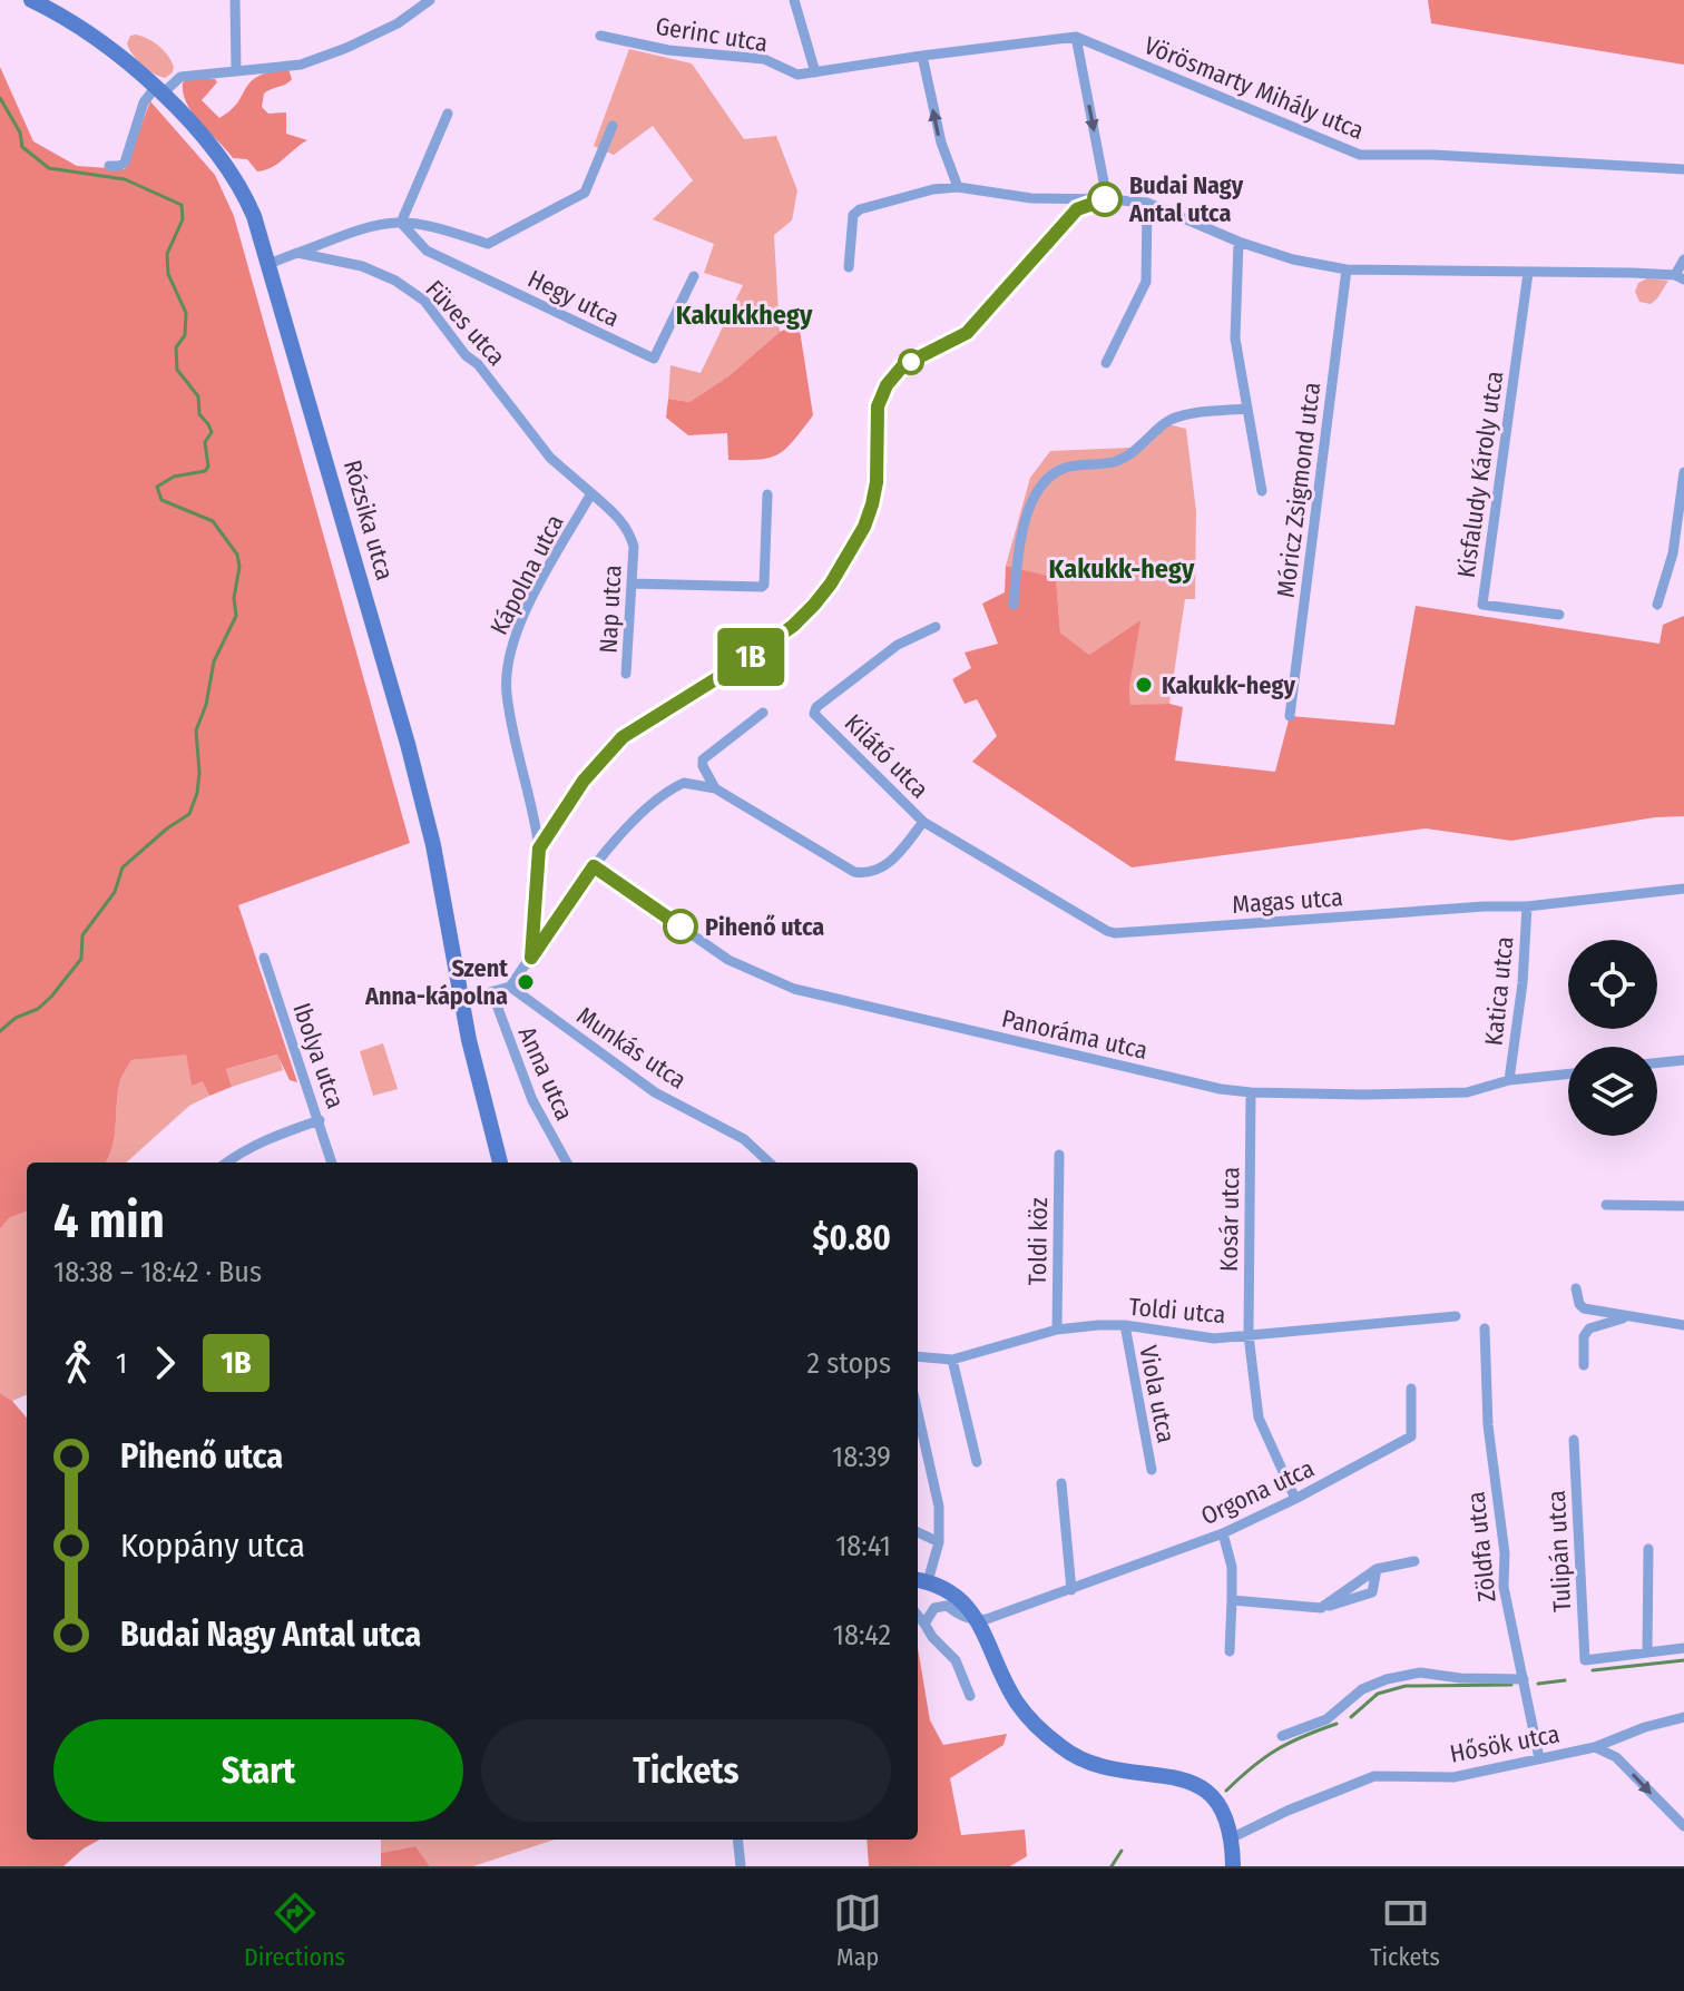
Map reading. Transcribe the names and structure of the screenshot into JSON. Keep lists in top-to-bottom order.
{
  "streets": {
    "main road": ["Rózsika utca"],
    "street": [
      "Gerinc utca",
      "Vörösmarty Mihály utca",
      "Hegy utca",
      "Füves utca",
      "Kisfaludy Károly utca",
      "Móricz Zsigmond utca",
      "Kápolna utca",
      "Nap utca",
      "Kilátó utca",
      "Magas utca",
      "Katica utca",
      "Panoráma utca",
      "Munkás utca",
      "Ibolya utca",
      "Anna utca",
      "Kosár utca",
      "Toldi köz",
      "Toldi utca",
      "Viola utca",
      "Orgona utca",
      "Zöldfa utca",
      "Tulipán utca",
      "Hősök utca"
    ]
  },
  "crossings": [
    ["Gerinc utca", "Vörösmarty Mihály utca"],
    ["Füves utca", "Kápolna utca"],
    ["Kápolna utca", "Nap utca"],
    ["Kilátó utca", "Magas utca"],
    ["Magas utca", "Katica utca"],
    ["Katica utca", "Panoráma utca"],
    ["Panoráma utca", "Kosár utca"],
    ["Kosár utca", "Toldi utca"],
    ["Kosár utca", "Orgona utca"],
    ["Toldi köz", "Toldi utca"],
    ["Toldi utca", "Viola utca"],
    ["Zöldfa utca", "Hősök utca"]
  ],
  "districts": ["Kakukkhegy", "Kakukk-hegy"],
  "places": [
    "Budai Nagy Antal utca",
    "Kakukk-hegy",
    "Pihenő utca",
    "Szent Anna-kápolna"
  ],
  "lines": ["bus line 1B"],
  "page": {
    "on_map": "1B",
    "heading": ["4 min", "18:38 – 18:42 · Bus", "$0.80"],
    "legs": ["1", "1B", "2 stops"],
    "list": [
      {
        "name": "Pihenő utca",
        "value": "18:39"
      },
      {
        "name": "Koppány utca",
        "value": "18:41"
      },
      {
        "name": "Budai Nagy Antal utca",
        "value": "18:42"
      }
    ],
    "buttons": ["Start", "Tickets"],
    "tabs": ["Directions", "Map", "Tickets"]
  }
}
